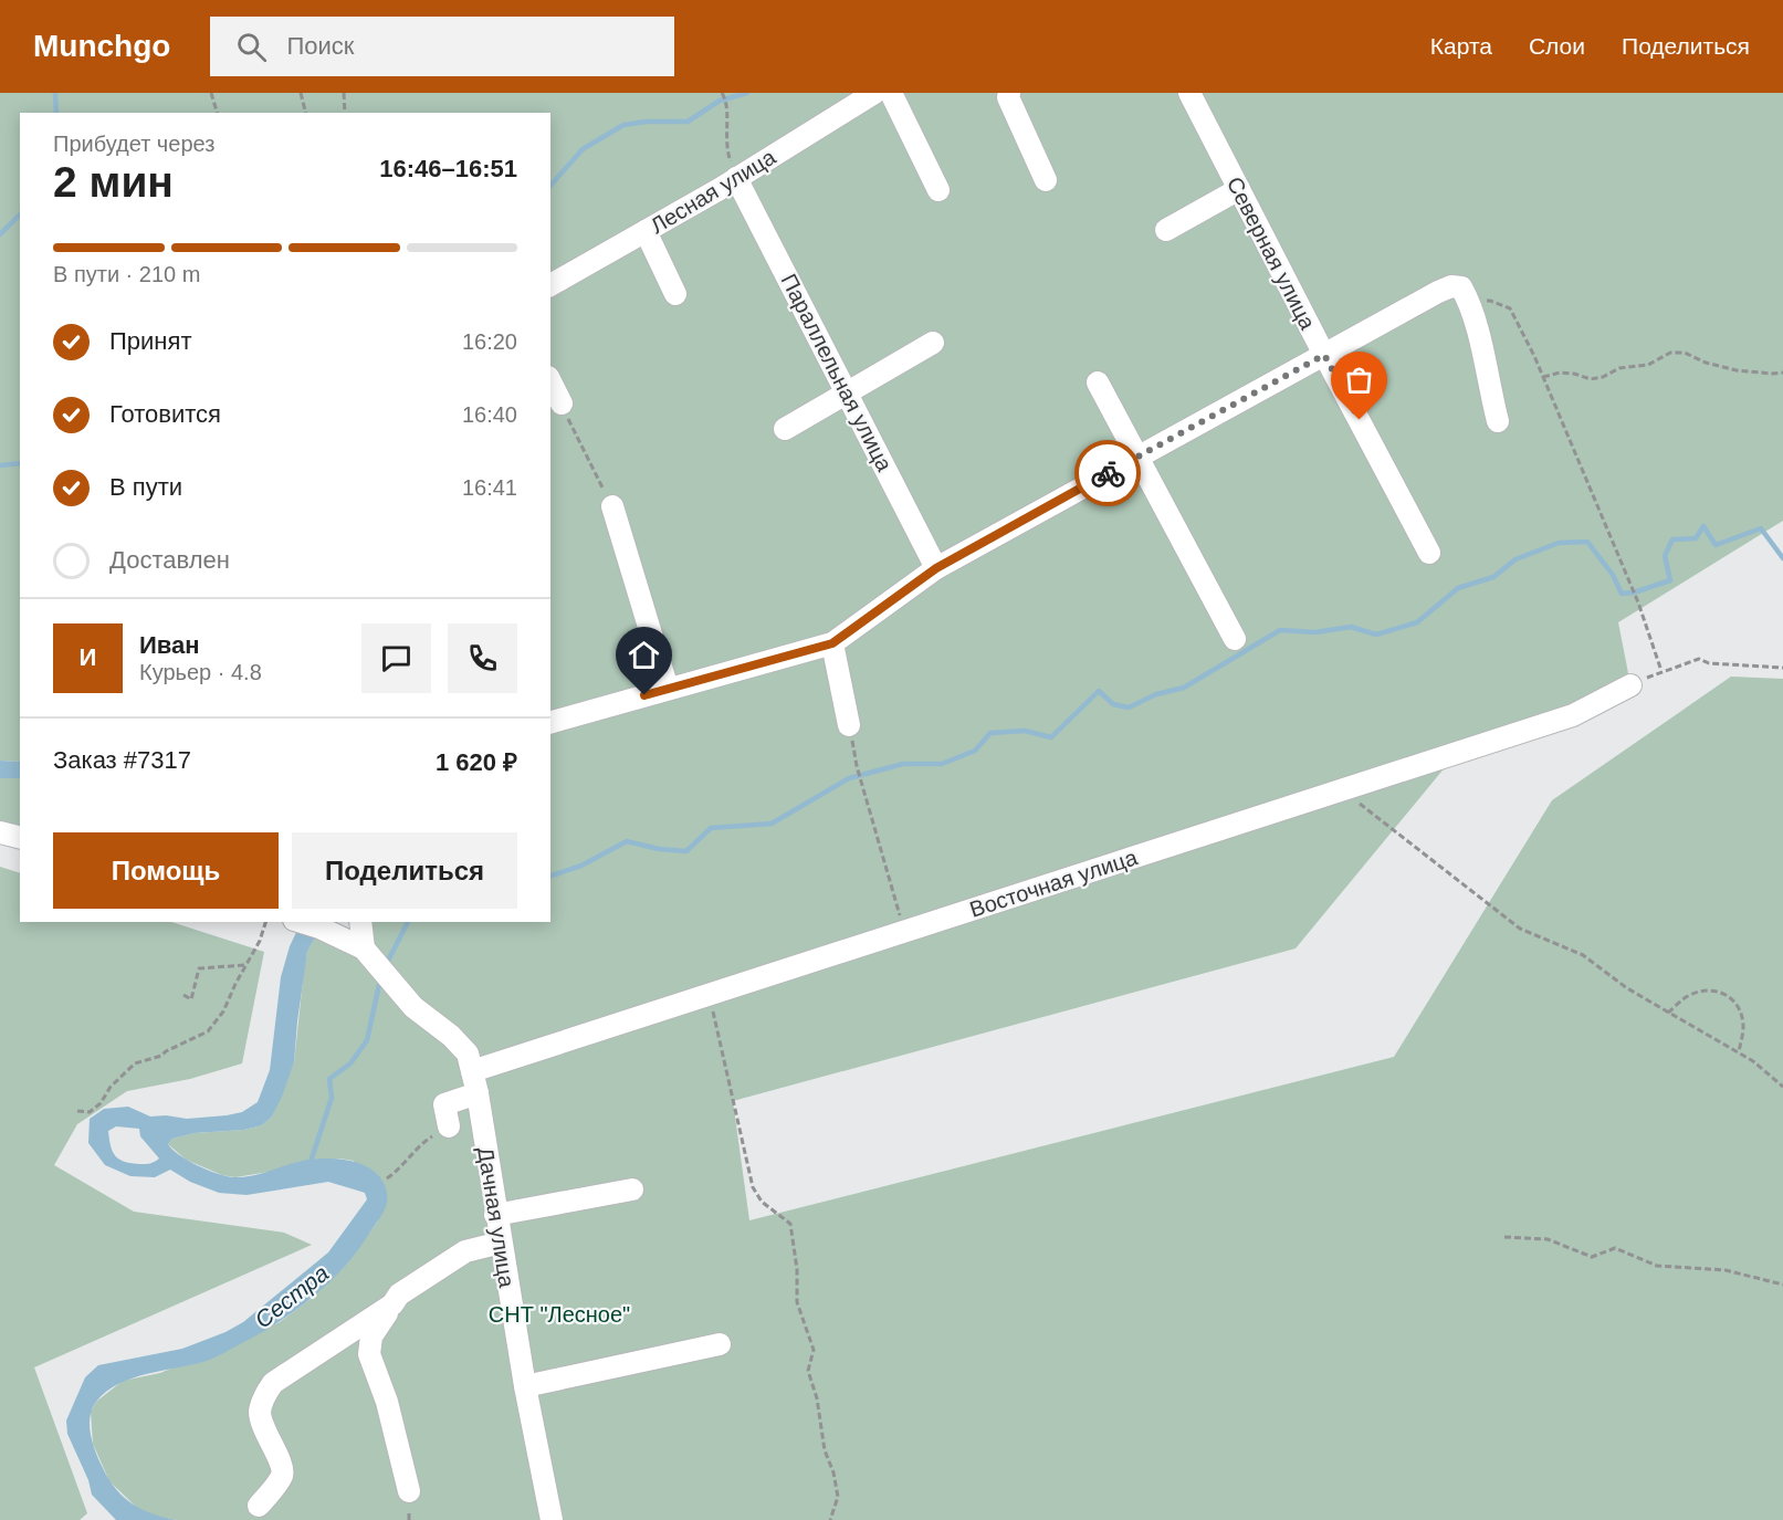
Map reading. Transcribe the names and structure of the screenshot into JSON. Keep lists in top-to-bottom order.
{
  "streets": {
    "street": [
      "Лесная улица",
      "Северная улица",
      "Параллельная улица",
      "Восточная улица",
      "Дачная улица"
    ]
  },
  "crossings": [
    ["Лесная улица", "Параллельная улица"],
    ["Восточная улица", "Дачная улица"]
  ],
  "water": ["Сестра"],
  "parks": ["СНТ \"Лесное\""],
  "page": {
    "header": "Munchgo",
    "search": "Поиск",
    "nav": ["Карта", "Слои", "Поделиться"],
    "heading": ["2 мин", "Прибудет через", "16:46–16:51"],
    "panel": [
      "Иван",
      "Курьер · 4.8",
      "Заказ #7317",
      "1 620 ₽"
    ],
    "bar": "В пути · 210 m",
    "list": [
      ["Принят", "16:20"],
      ["Готовится", "16:40"],
      ["В пути", "16:41"],
      "Доставлен"
    ],
    "round": "И",
    "buttons": ["Помощь", "Поделиться"]
  }
}
